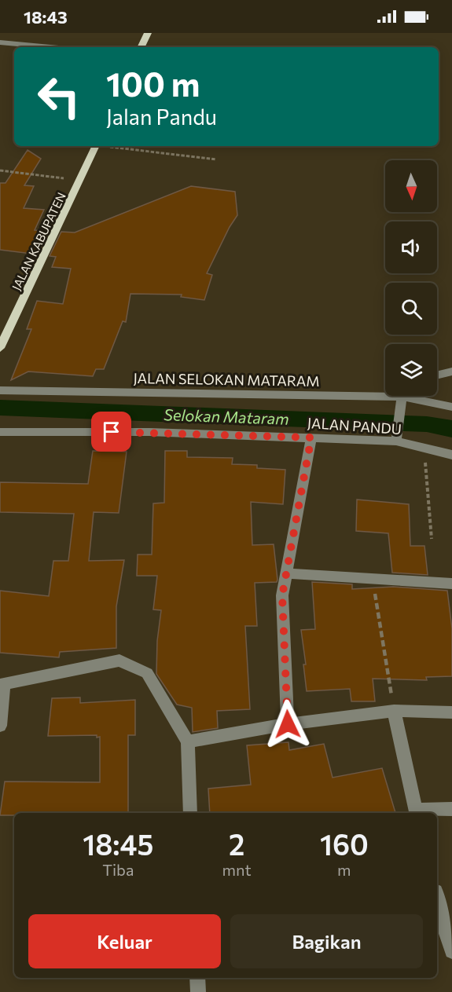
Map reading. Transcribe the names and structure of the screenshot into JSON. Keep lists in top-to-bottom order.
{
  "streets": {
    "main road": ["JALAN KABUPATEN"],
    "street": ["JALAN SELOKAN MATARAM", "JALAN PANDU"]
  },
  "water": ["Selokan Mataram"],
  "north": "bottom",
  "page": {
    "status": "18:43",
    "turn": ["100 m", "Jalan Pandu"],
    "eta": [
      "18:45",
      "Tiba",
      "2",
      "mnt",
      "160",
      "m"
    ],
    "buttons": ["Keluar", "Bagikan"]
  }
}
